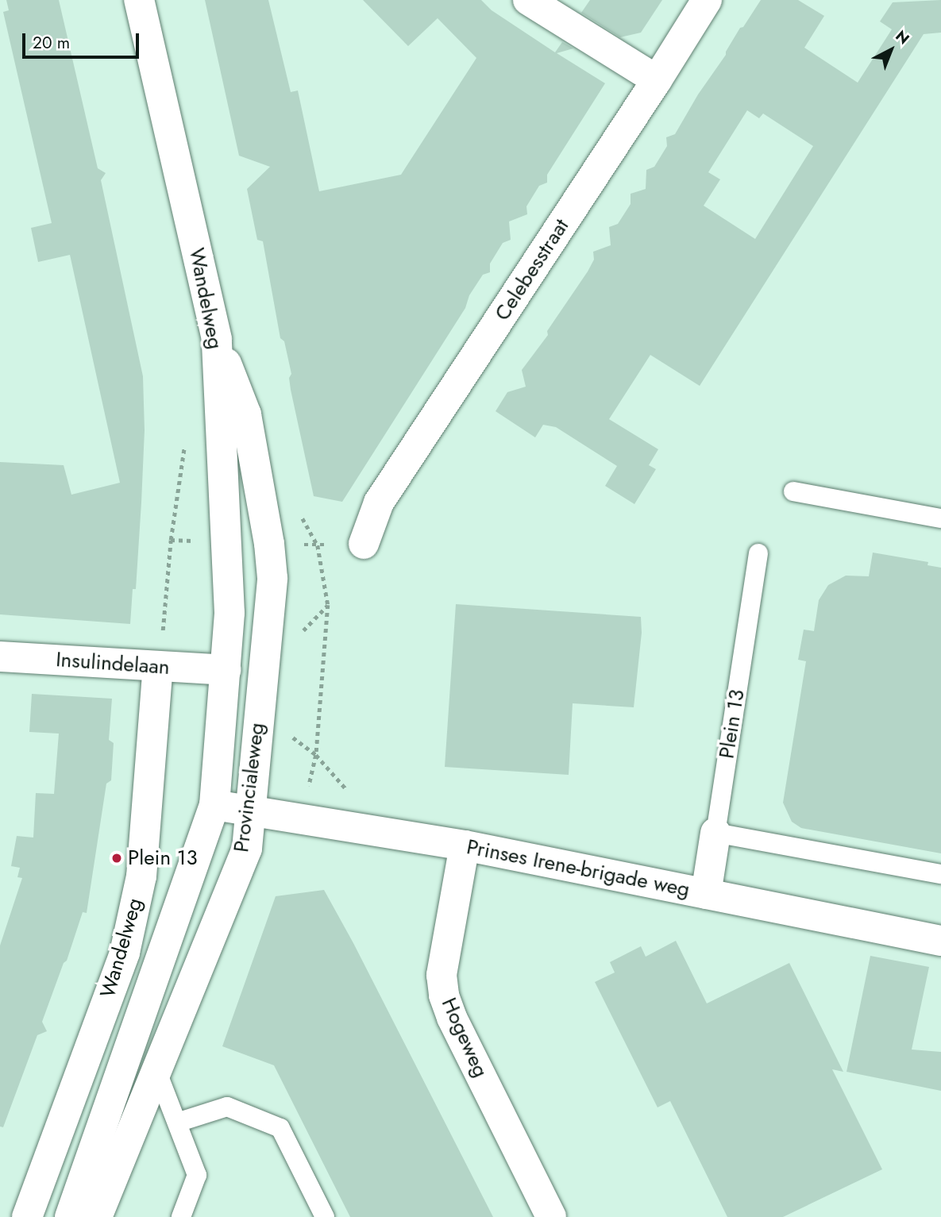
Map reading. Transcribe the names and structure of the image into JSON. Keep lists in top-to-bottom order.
{
  "streets": {
    "street": [
      "Celebesstraat",
      "Wandelweg",
      "Insulindelaan",
      "Plein 13",
      "Provincialeweg",
      "Prinses Irene-brigade weg",
      "Hogeweg"
    ]
  },
  "crossings": [
    ["Wandelweg", "Insulindelaan"],
    ["Wandelweg", "Provincialeweg"],
    ["Insulindelaan", "Provincialeweg"],
    ["Plein 13", "Prinses Irene-brigade weg"],
    ["Provincialeweg", "Prinses Irene-brigade weg"],
    ["Prinses Irene-brigade weg", "Hogeweg"]
  ],
  "places": ["Plein 13"],
  "scale_bar": "20 m",
  "north": "top right"
}
